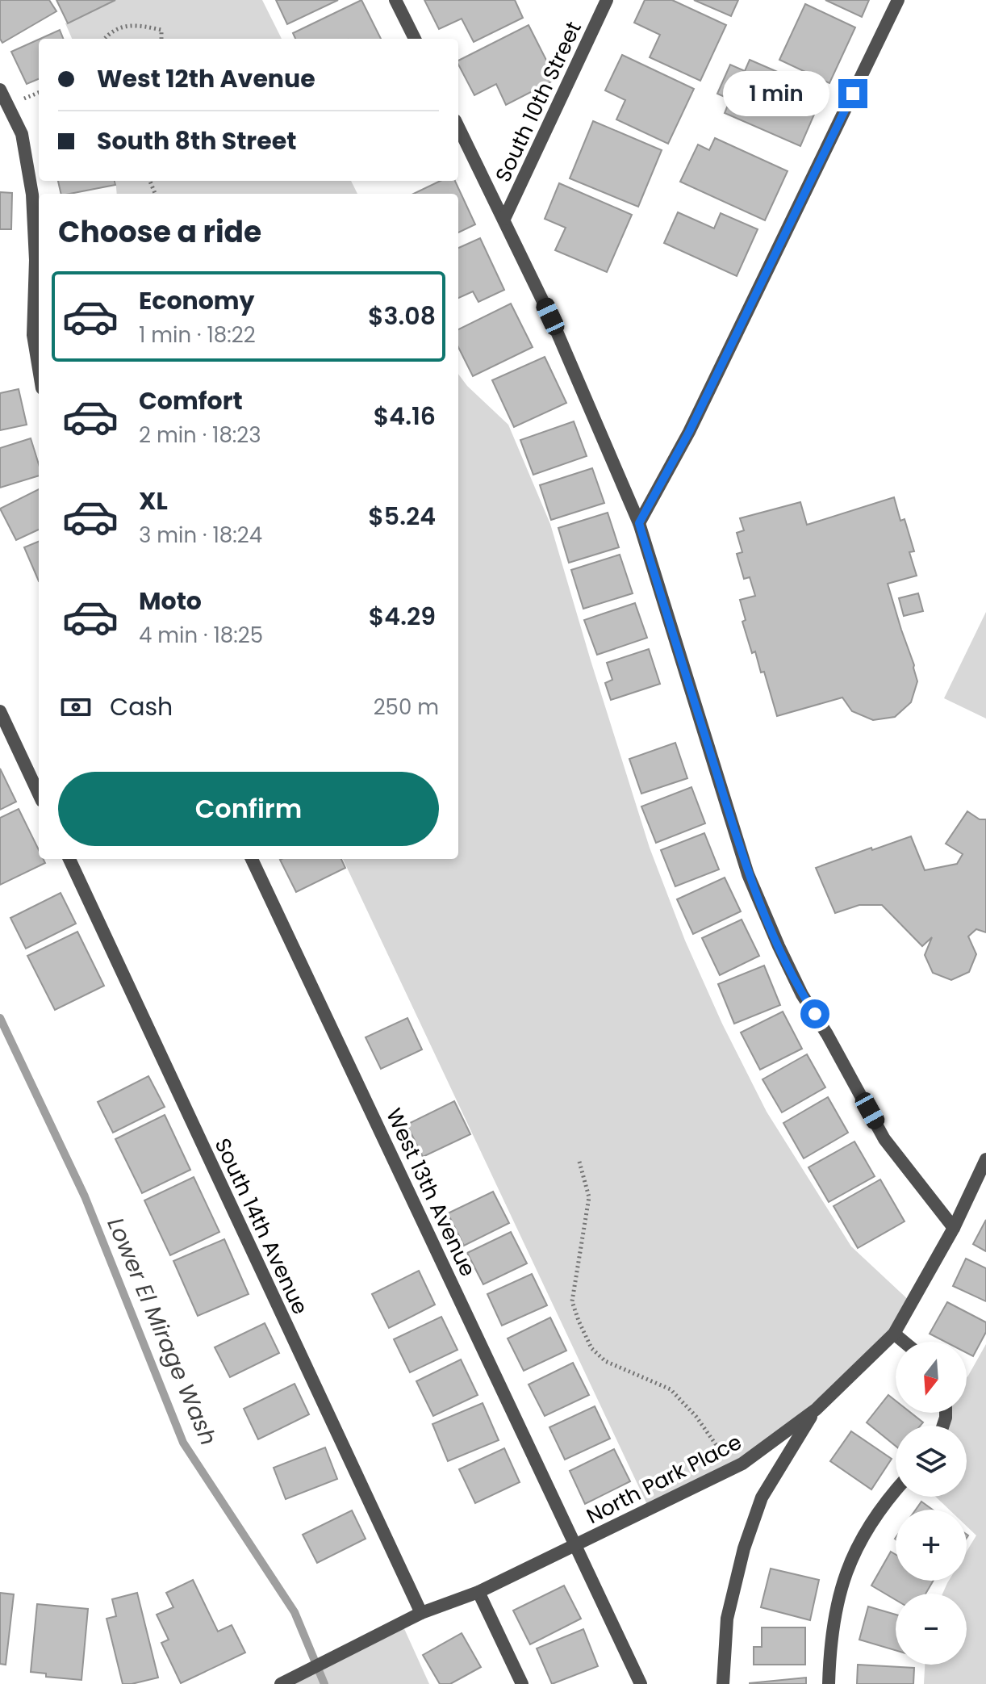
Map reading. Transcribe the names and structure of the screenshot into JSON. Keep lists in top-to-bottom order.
{
  "streets": {
    "street": [
      "South 10th Street",
      "West 13th Avenue",
      "South 14th Avenue",
      "North Park Place"
    ]
  },
  "crossings": [
    ["West 13th Avenue", "North Park Place"],
    ["South 14th Avenue", "North Park Place"]
  ],
  "water": ["Lower El Mirage Wash"],
  "north": "bottom",
  "page": {
    "banner": ["West 12th Avenue", "South 8th Street"],
    "bubble": "1 min",
    "heading": "Choose a ride",
    "list": [
      {
        "name": "Economy",
        "note": "1 min · 18:22",
        "value": "$3.08"
      },
      {
        "name": "Comfort",
        "note": "2 min · 18:23",
        "value": "$4.16"
      },
      {
        "name": "XL",
        "note": "3 min · 18:24",
        "value": "$5.24"
      },
      {
        "name": "Moto",
        "note": "4 min · 18:25",
        "value": "$4.29"
      }
    ],
    "pay": ["Cash", "250 m"],
    "buttons": "Confirm",
    "map_buttons": ["+", "−"]
  }
}
